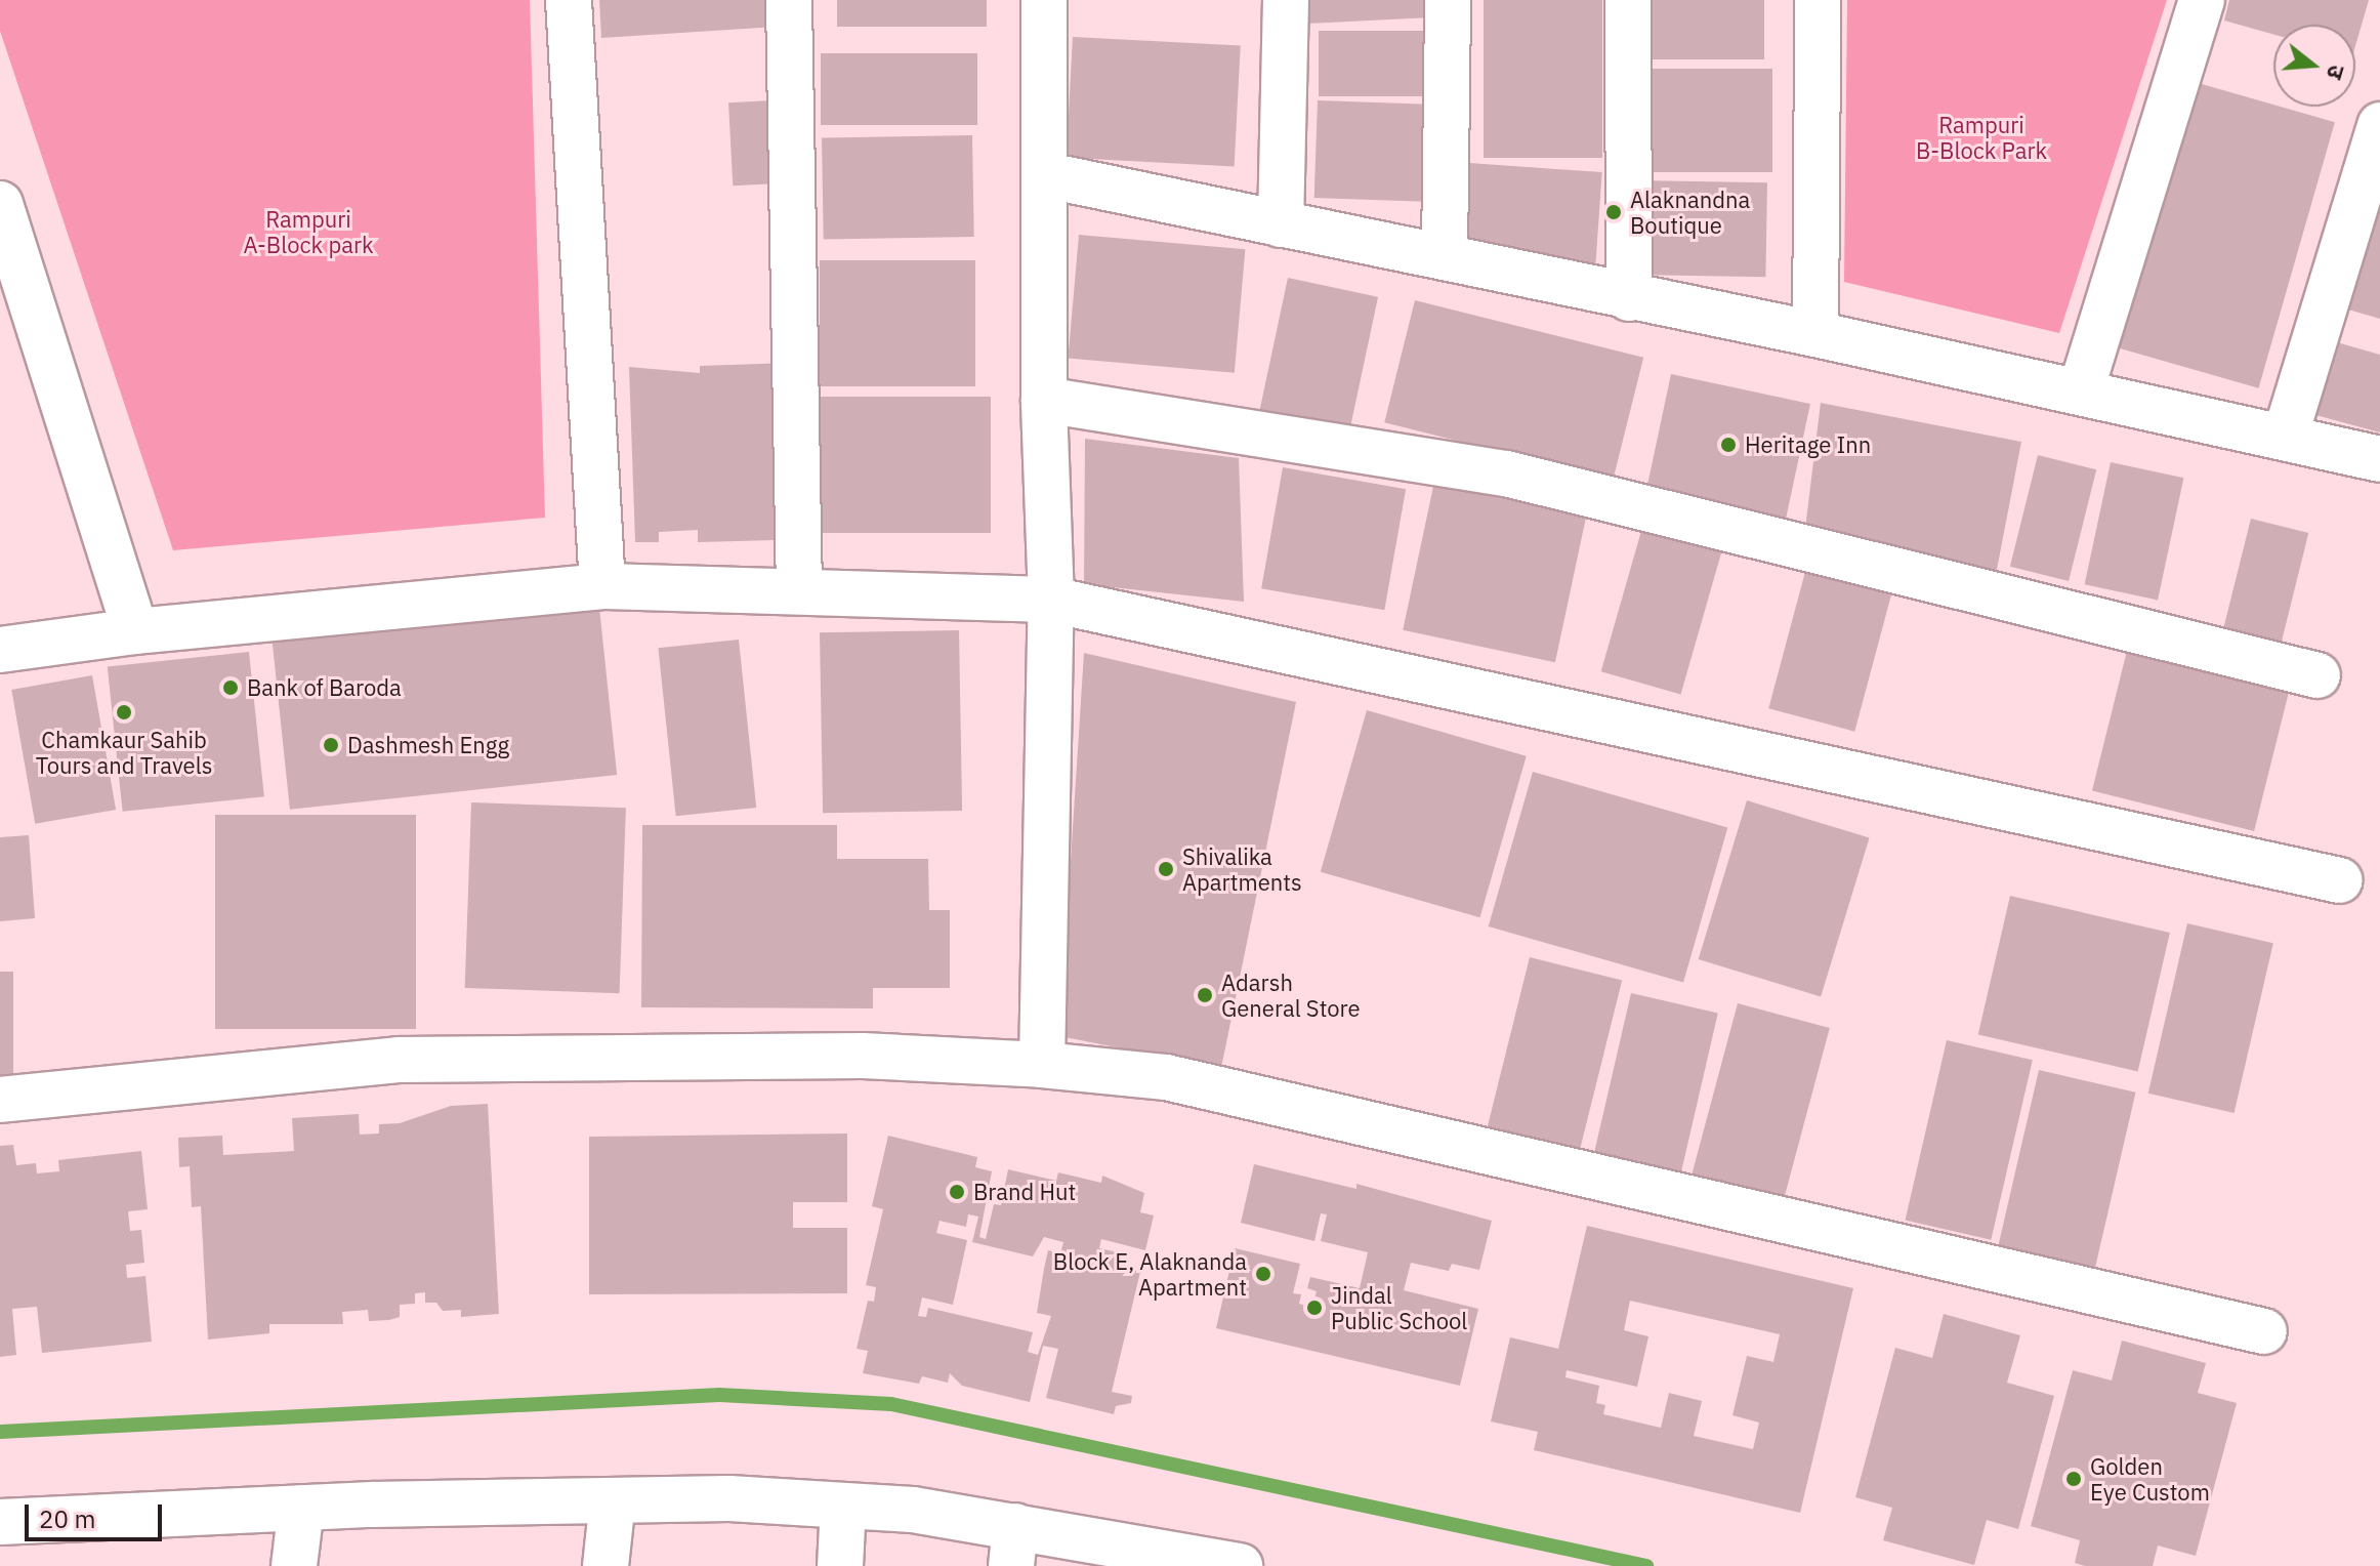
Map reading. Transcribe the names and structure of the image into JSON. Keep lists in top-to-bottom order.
{
  "parks": ["Rampuri B-Block Park", "Rampuri A-Block park"],
  "places": [
    "Alaknandna Boutique",
    "Heritage Inn",
    "Bank of Baroda",
    "Chamkaur Sahib Tours and Travels",
    "Dashmesh Engg",
    "Shivalika Apartments",
    "Adarsh General Store",
    "Brand Hut",
    "Block E, Alaknanda Apartment",
    "Jindal Public School",
    "Golden Eye Custom"
  ],
  "scale_bar": "20 m",
  "north": "right"
}
